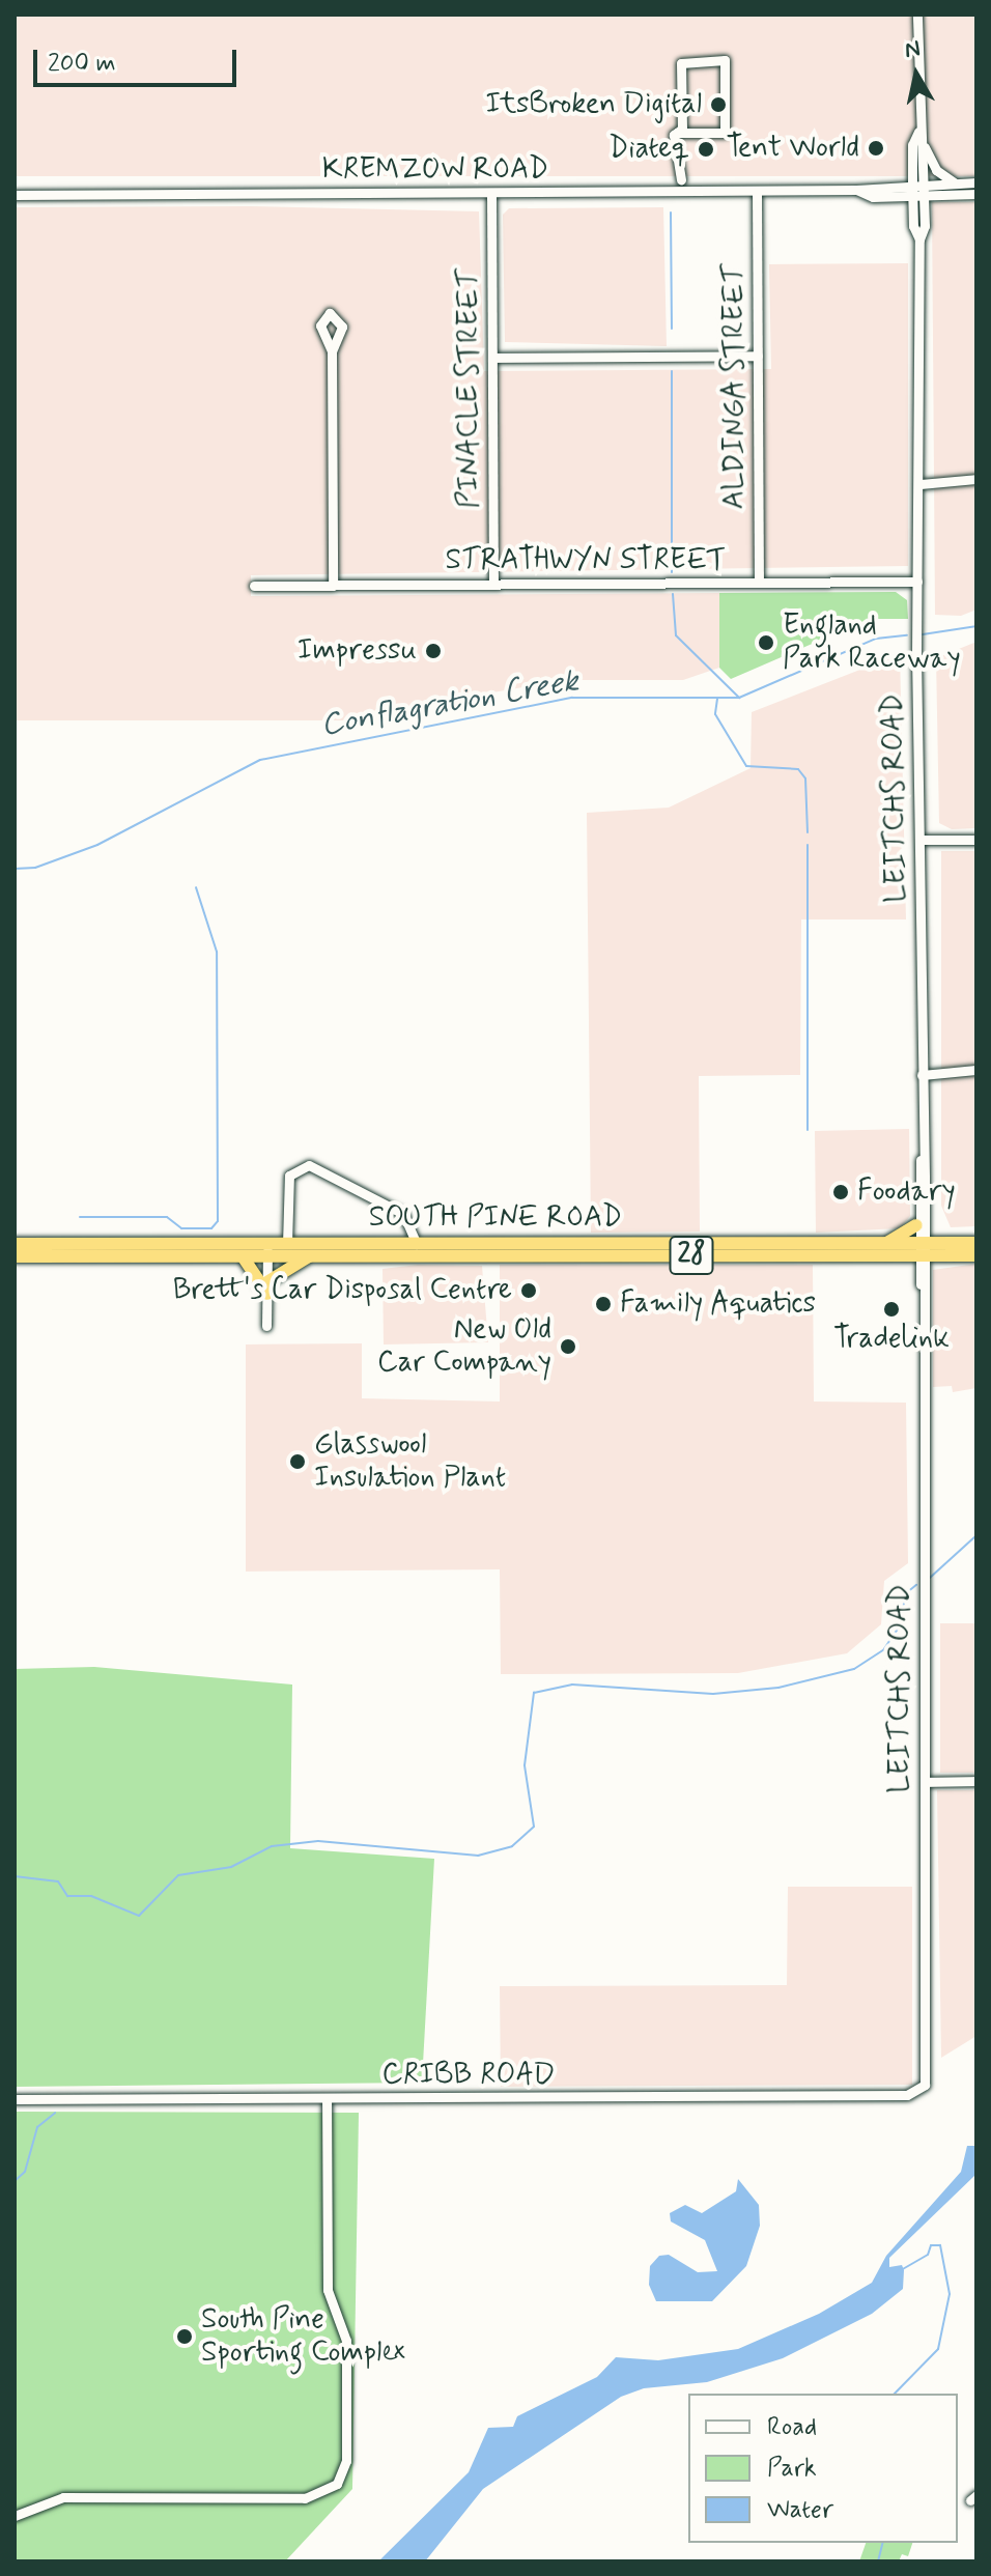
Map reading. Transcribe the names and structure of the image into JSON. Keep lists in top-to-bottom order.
{
  "streets": {
    "highway": ["SOUTH PINE ROAD", "28"],
    "street": [
      "KREMZOW ROAD",
      "ALDINGA STREET",
      "PINACLE STREET",
      "STRATHWYN STREET",
      "LEITCHS ROAD",
      "CRIBB ROAD"
    ]
  },
  "crossings": [
    ["KREMZOW ROAD", "ALDINGA STREET"],
    ["KREMZOW ROAD", "PINACLE STREET"],
    ["KREMZOW ROAD", "LEITCHS ROAD"],
    ["ALDINGA STREET", "STRATHWYN STREET"],
    ["PINACLE STREET", "STRATHWYN STREET"],
    ["STRATHWYN STREET", "LEITCHS ROAD"],
    ["LEITCHS ROAD", "SOUTH PINE ROAD"],
    ["LEITCHS ROAD", "CRIBB ROAD"]
  ],
  "water": ["Conflagration Creek"],
  "places": [
    "ItsBroken Digital",
    "Tent World",
    "Diateq",
    "England Park Raceway",
    "Impressu",
    "Foodary",
    "Brett's Car Disposal Centre",
    "Family Aquatics",
    "Tradelink",
    "New Old Car Company",
    "Glasswool Insulation Plant",
    "South Pine Sporting Complex"
  ],
  "legend": ["Road", "Park", "Water"],
  "scale_bar": "200 m",
  "north": "top"
}
